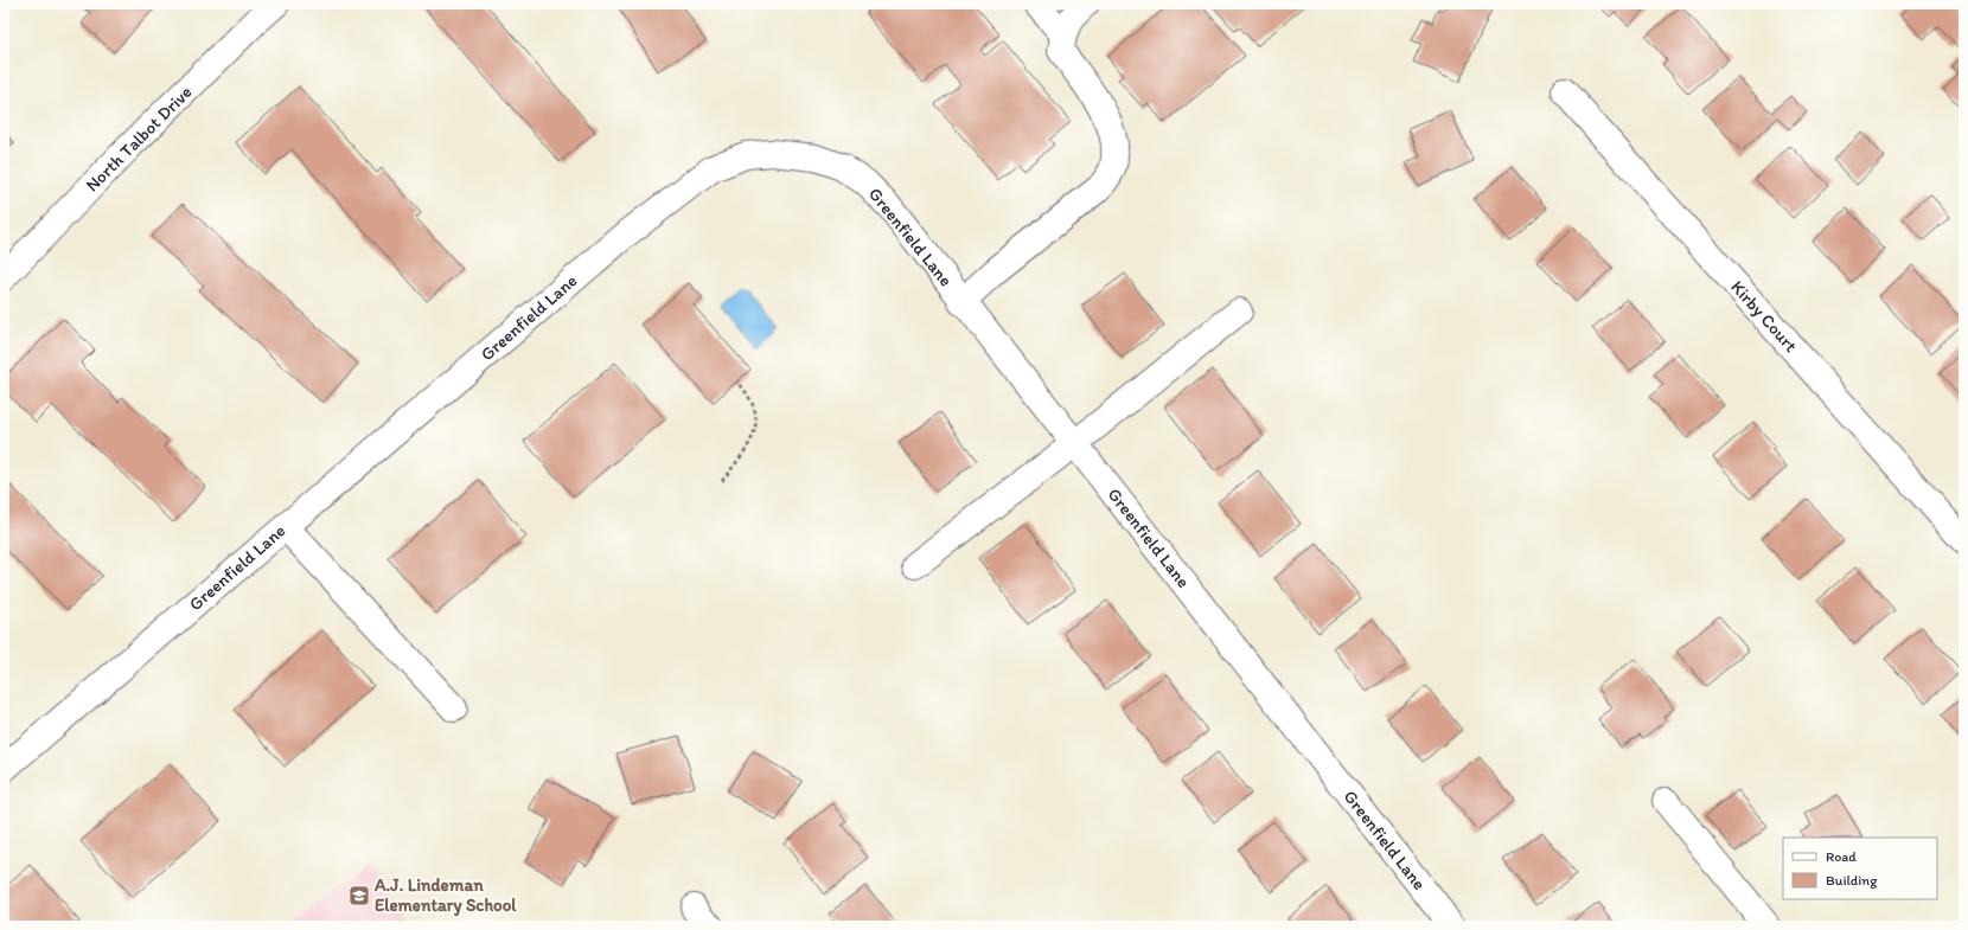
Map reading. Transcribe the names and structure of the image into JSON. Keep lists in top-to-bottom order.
{
  "streets": {
    "street": ["North Talbot Drive", "Greenfield Lane", "Kirby Court"]
  },
  "places": {
    "school or university": ["A.J. Lindeman Elementary School"]
  },
  "legend": ["Road", "Building"]
}
